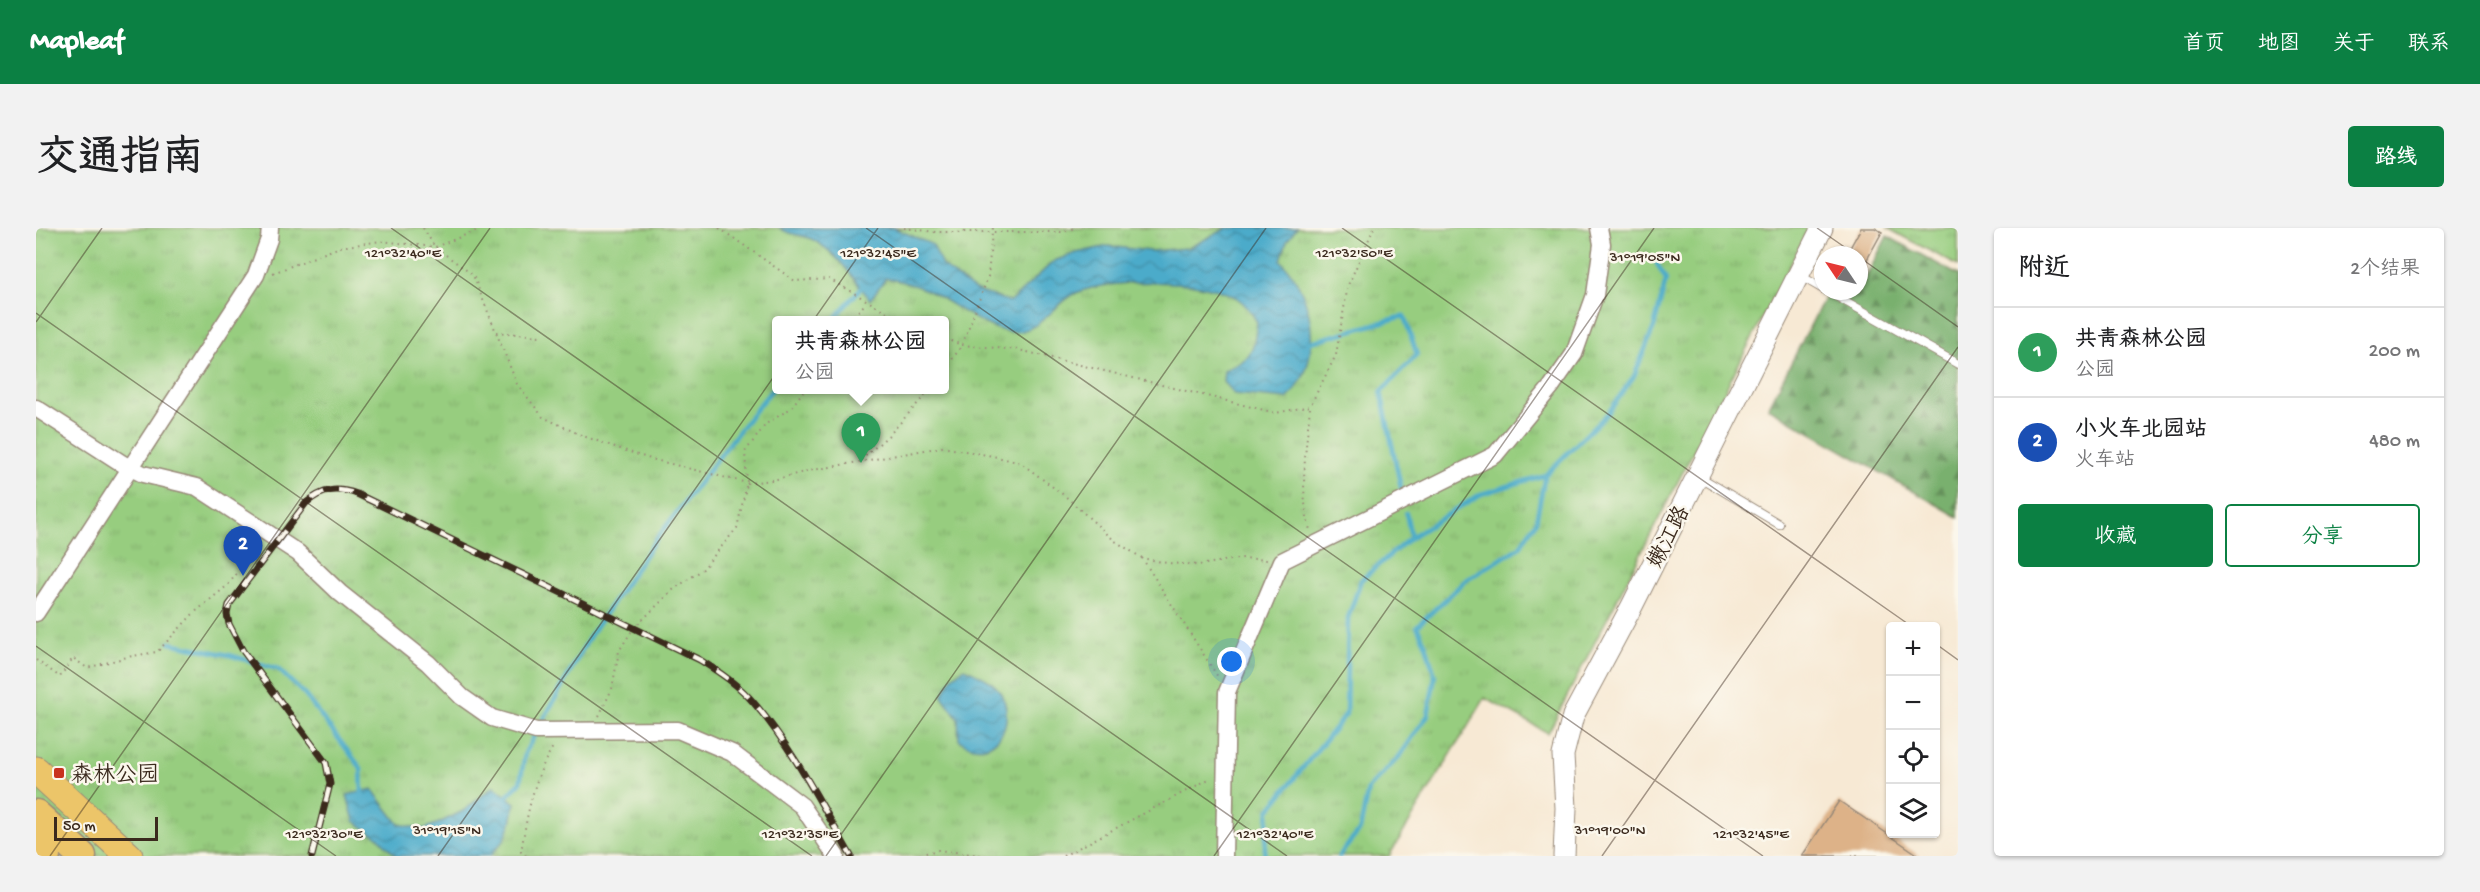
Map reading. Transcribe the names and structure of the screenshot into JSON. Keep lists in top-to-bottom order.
{
  "streets": {
    "street": ["嫩江路"]
  },
  "places": {
    "transit": ["森林公园"]
  },
  "scale_bar": "50 m",
  "north": "top left",
  "page": {
    "header": "Mapleaf",
    "nav": [
      "首页",
      "地图",
      "关于",
      "联系"
    ],
    "title": "交通指南",
    "buttons": [
      "路线",
      ["收藏", "分享"]
    ],
    "heading": ["附近", "2个结果"],
    "list": [
      {
        "mark": "1",
        "name": "共青森林公园",
        "note": "公园",
        "value": "200 m"
      },
      {
        "mark": "2",
        "name": "小火车北园站",
        "note": "火车站",
        "value": "480 m"
      }
    ],
    "popup": ["共青森林公园", "公园"],
    "pins": ["1", "2"],
    "map_buttons": ["+", "−"],
    "scale": "50 m"
  },
  "coordinates": [
    "121°32'40\"E",
    "121°32'50\"E",
    "121°32'45\"E",
    "31°19'05\"N",
    "31°19'15\"N",
    "31°19'00\"N",
    "121°32'30\"E",
    "121°32'35\"E"
  ]
}
